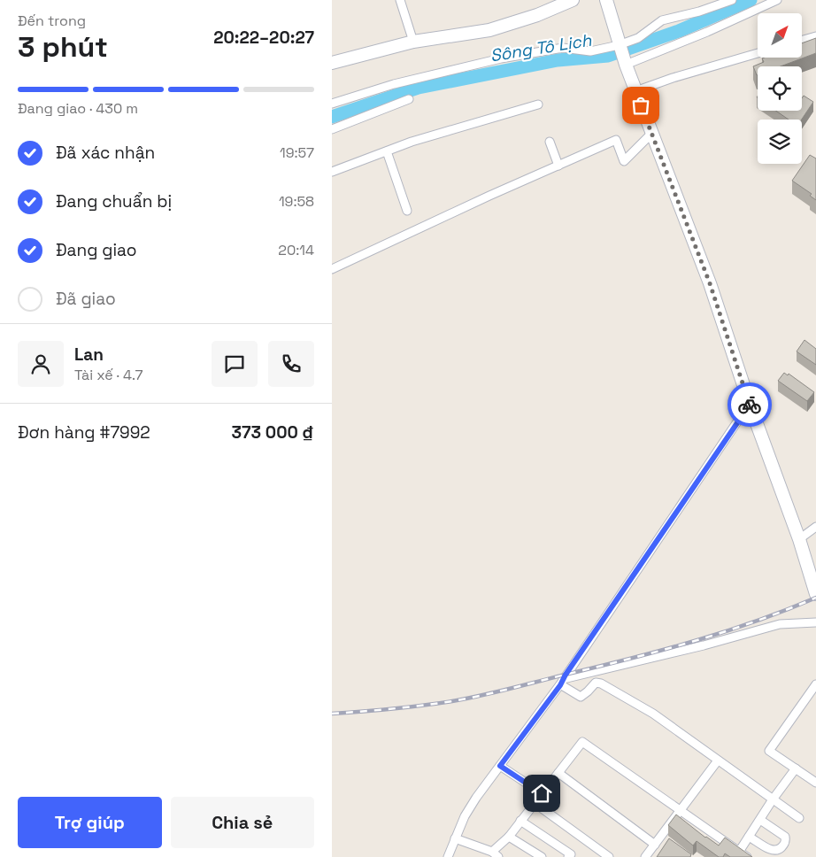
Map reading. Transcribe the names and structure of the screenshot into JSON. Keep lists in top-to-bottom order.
{
  "water": ["Sông Tô Lịch"],
  "north": "top right",
  "page": {
    "heading": ["3 phút", "Đến trong", "20:22–20:27"],
    "panel": [
      "Lan",
      "Tài xế · 4.7",
      "Đơn hàng #7992",
      "373 000 ₫"
    ],
    "bar": "Đang giao · 430 m",
    "list": [
      ["Đã xác nhận", "19:57"],
      ["Đang chuẩn bị", "19:58"],
      ["Đang giao", "20:14"],
      "Đã giao"
    ],
    "buttons": ["Trợ giúp", "Chia sẻ"]
  }
}
